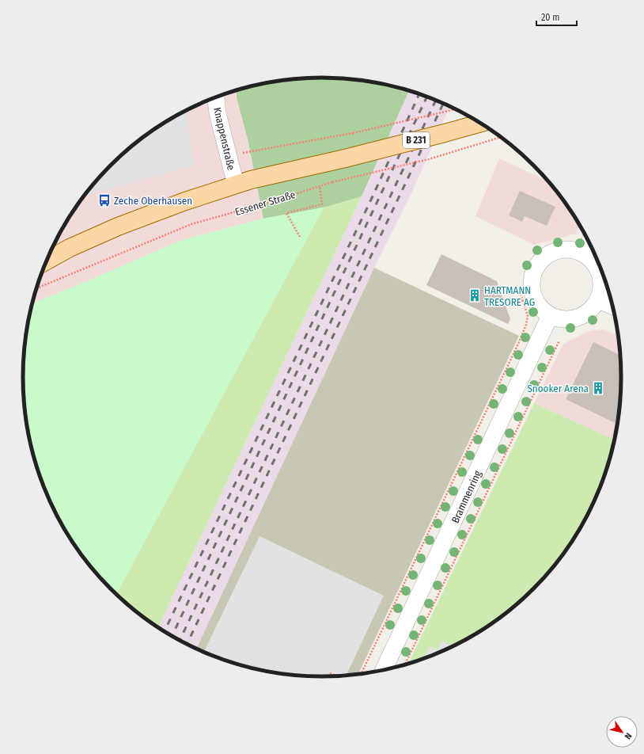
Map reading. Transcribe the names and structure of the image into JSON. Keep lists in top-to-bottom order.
{
  "streets": {
    "main road": ["B 231"],
    "street": ["Knappenstraße", "Brammenring"],
    "path": ["Essener Straße"]
  },
  "crossings": [
    ["Knappenstraße", "B 231"]
  ],
  "places": {
    "bus stop": ["Zeche Oberhausen"],
    "building": ["HARTMANN TRESORE AG", "Snooker Arena"]
  },
  "scale_bar": "20 m",
  "north": "bottom right"
}
